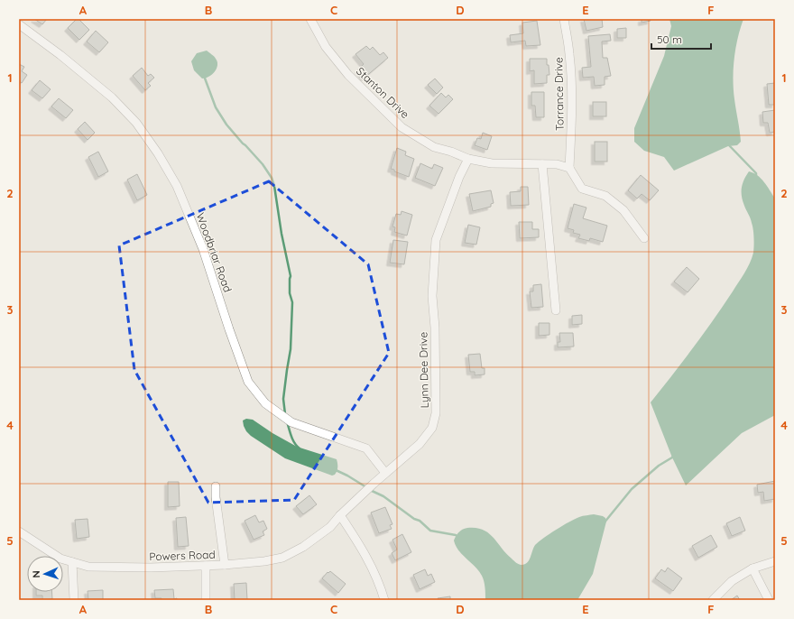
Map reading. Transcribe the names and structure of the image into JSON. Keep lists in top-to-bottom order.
{
  "streets": {
    "street": [
      "Stanton Drive",
      "Torrance Drive",
      "Woodbriar Road",
      "Lynn Dee Drive",
      "Powers Road"
    ]
  },
  "crossings": [
    ["Stanton Drive", "Torrance Drive"],
    ["Stanton Drive", "Lynn Dee Drive"],
    ["Woodbriar Road", "Lynn Dee Drive"],
    ["Lynn Dee Drive", "Powers Road"]
  ],
  "scale_bar": "50 m",
  "north": "left",
  "grid": {
    "columns": [
      "A",
      "B",
      "C",
      "D",
      "E",
      "F"
    ],
    "rows": [
      "1",
      "2",
      "3",
      "4",
      "5"
    ]
  }
}
